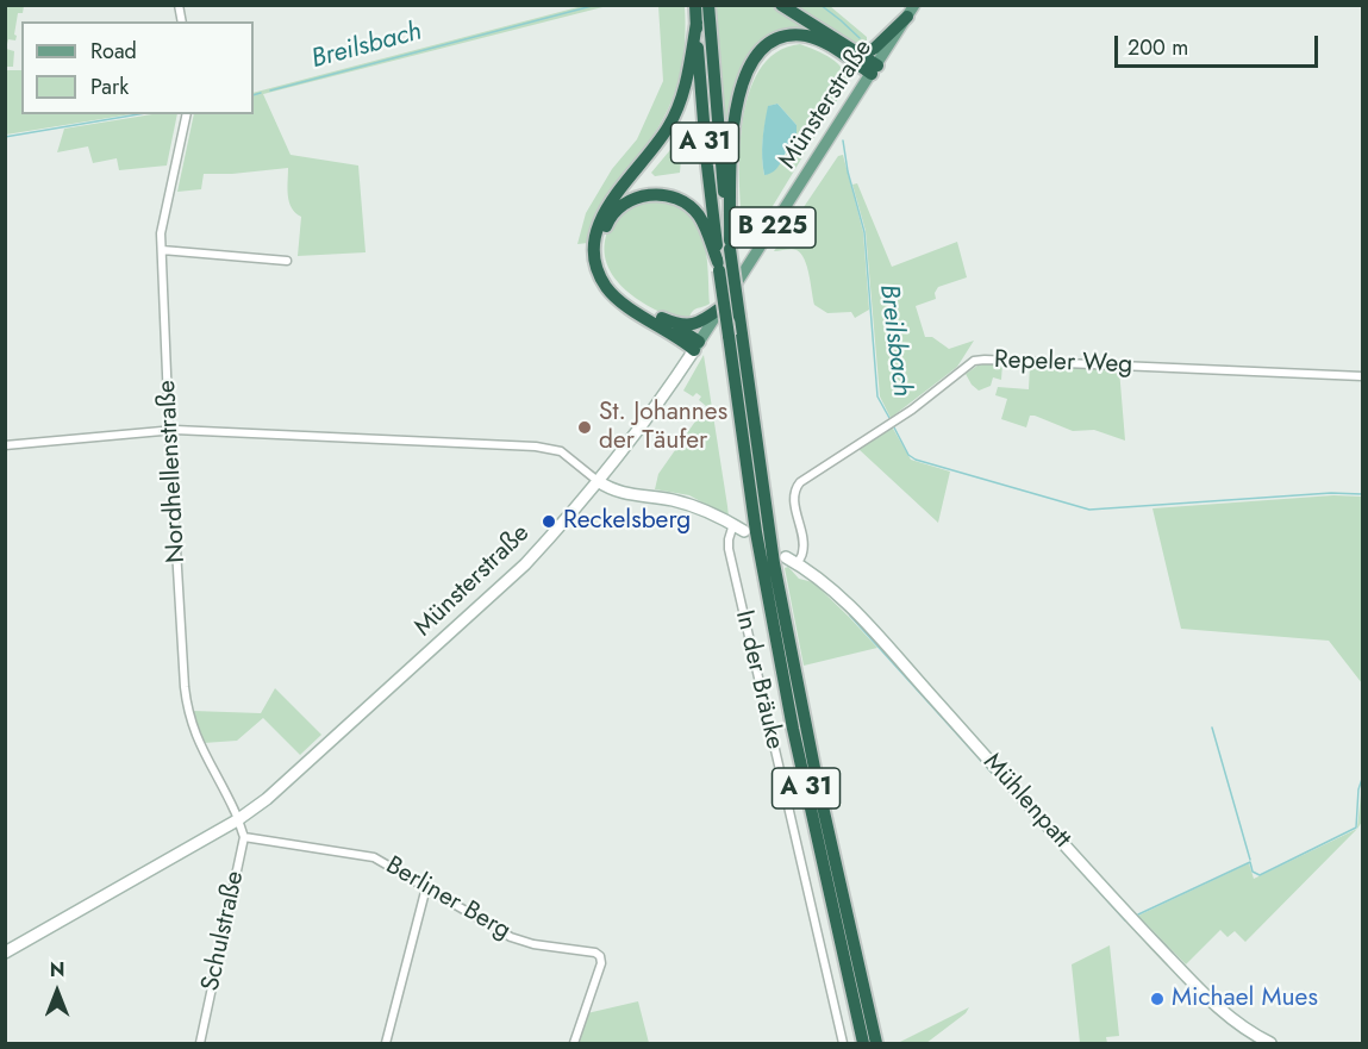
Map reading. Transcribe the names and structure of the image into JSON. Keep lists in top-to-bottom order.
{
  "streets": {
    "highway": ["A 31"],
    "main road": ["Münsterstraße", "B 225", "Mühlenpatt"],
    "street": [
      "Repeler Weg",
      "Nordhellenstraße",
      "In der Bräuke",
      "Berliner Berg",
      "Schulstraße"
    ]
  },
  "crossings": [
    ["Münsterstraße", "Nordhellenstraße"],
    ["Münsterstraße", "Schulstraße"],
    ["Repeler Weg", "Mühlenpatt"],
    ["Nordhellenstraße", "Schulstraße"],
    ["Berliner Berg", "Schulstraße"]
  ],
  "water": ["Breilsbach"],
  "places": ["St. Johannes der Täufer", "Reckelsberg", "Michael Mues"],
  "legend": ["Road", "Park"],
  "scale_bar": "200 m",
  "north": "top"
}
